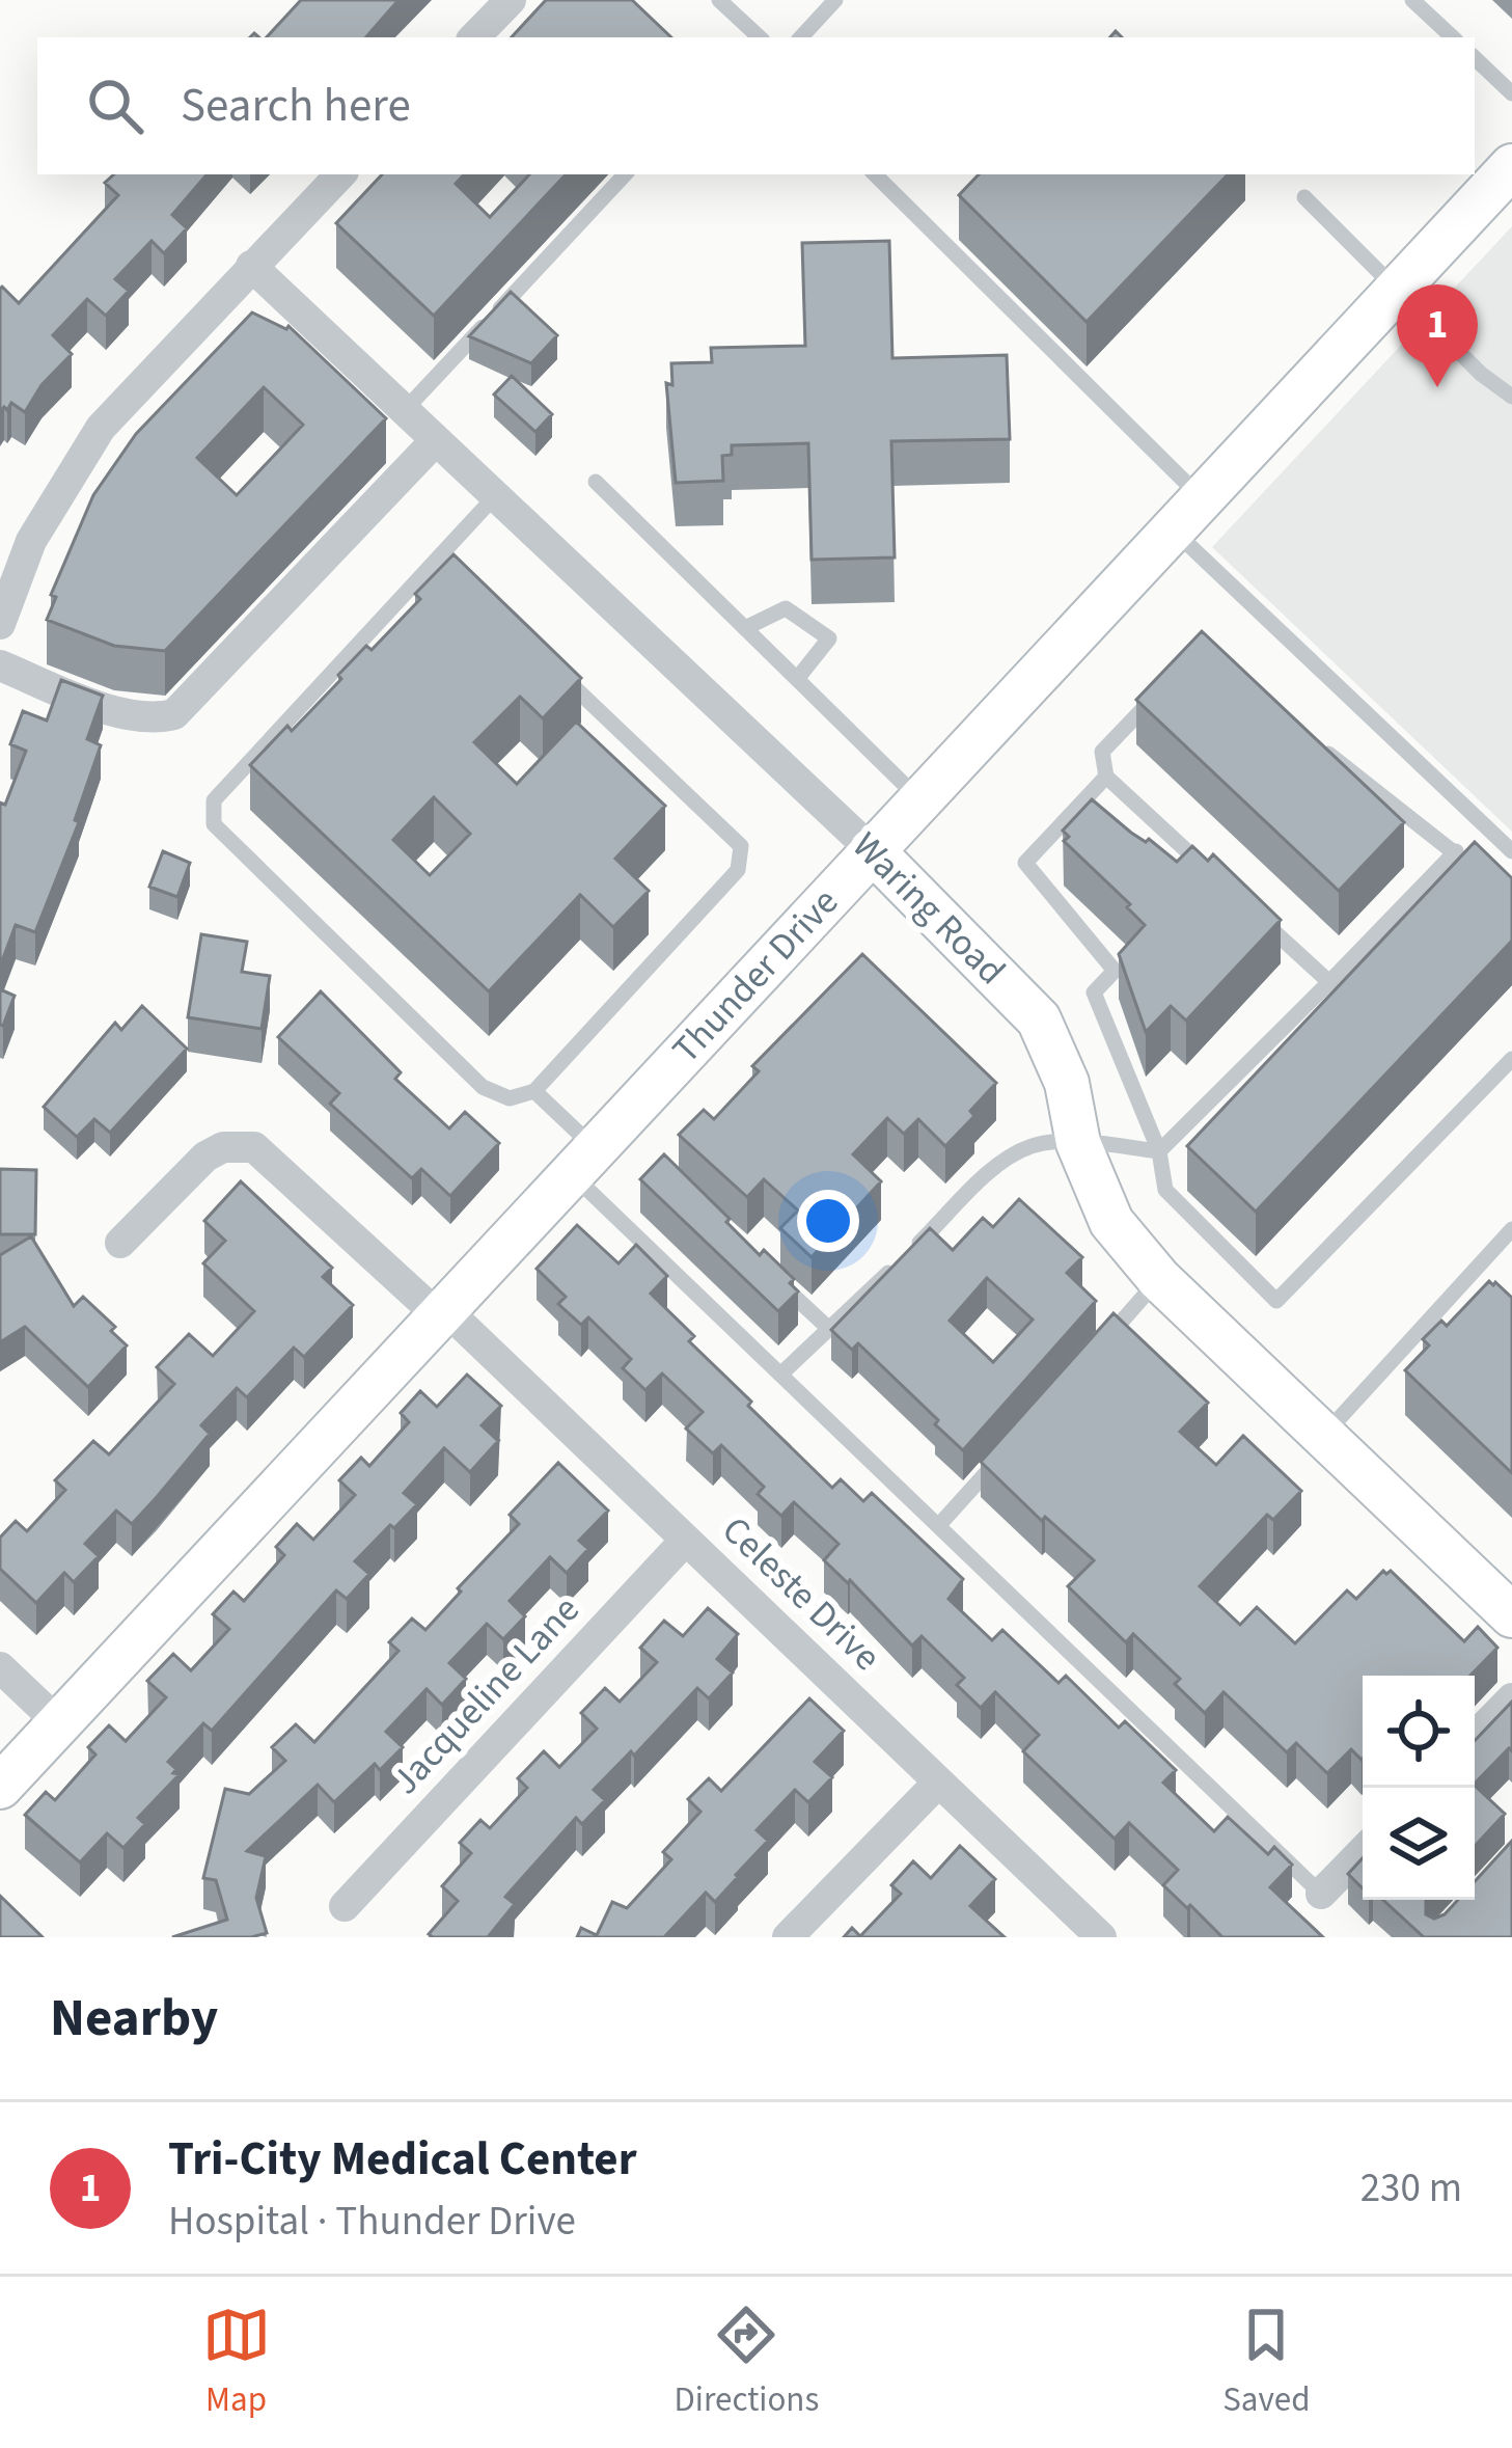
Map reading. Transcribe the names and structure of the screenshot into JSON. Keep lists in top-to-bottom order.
{
  "streets": {
    "street": [
      "Waring Road",
      "Thunder Drive",
      "Celeste Drive",
      "Jacqueline Lane"
    ]
  },
  "crossings": [
    ["Waring Road", "Thunder Drive"],
    ["Thunder Drive", "Celeste Drive"],
    ["Celeste Drive", "Jacqueline Lane"]
  ],
  "page": {
    "search": "Search here",
    "pins": "1",
    "heading": "Nearby",
    "list": [
      {
        "mark": "1",
        "name": "Tri-City Medical Center",
        "note": "Hospital · Thunder Drive",
        "value": "230 m"
      }
    ],
    "nav": ["Map", "Directions", "Saved"]
  }
}
